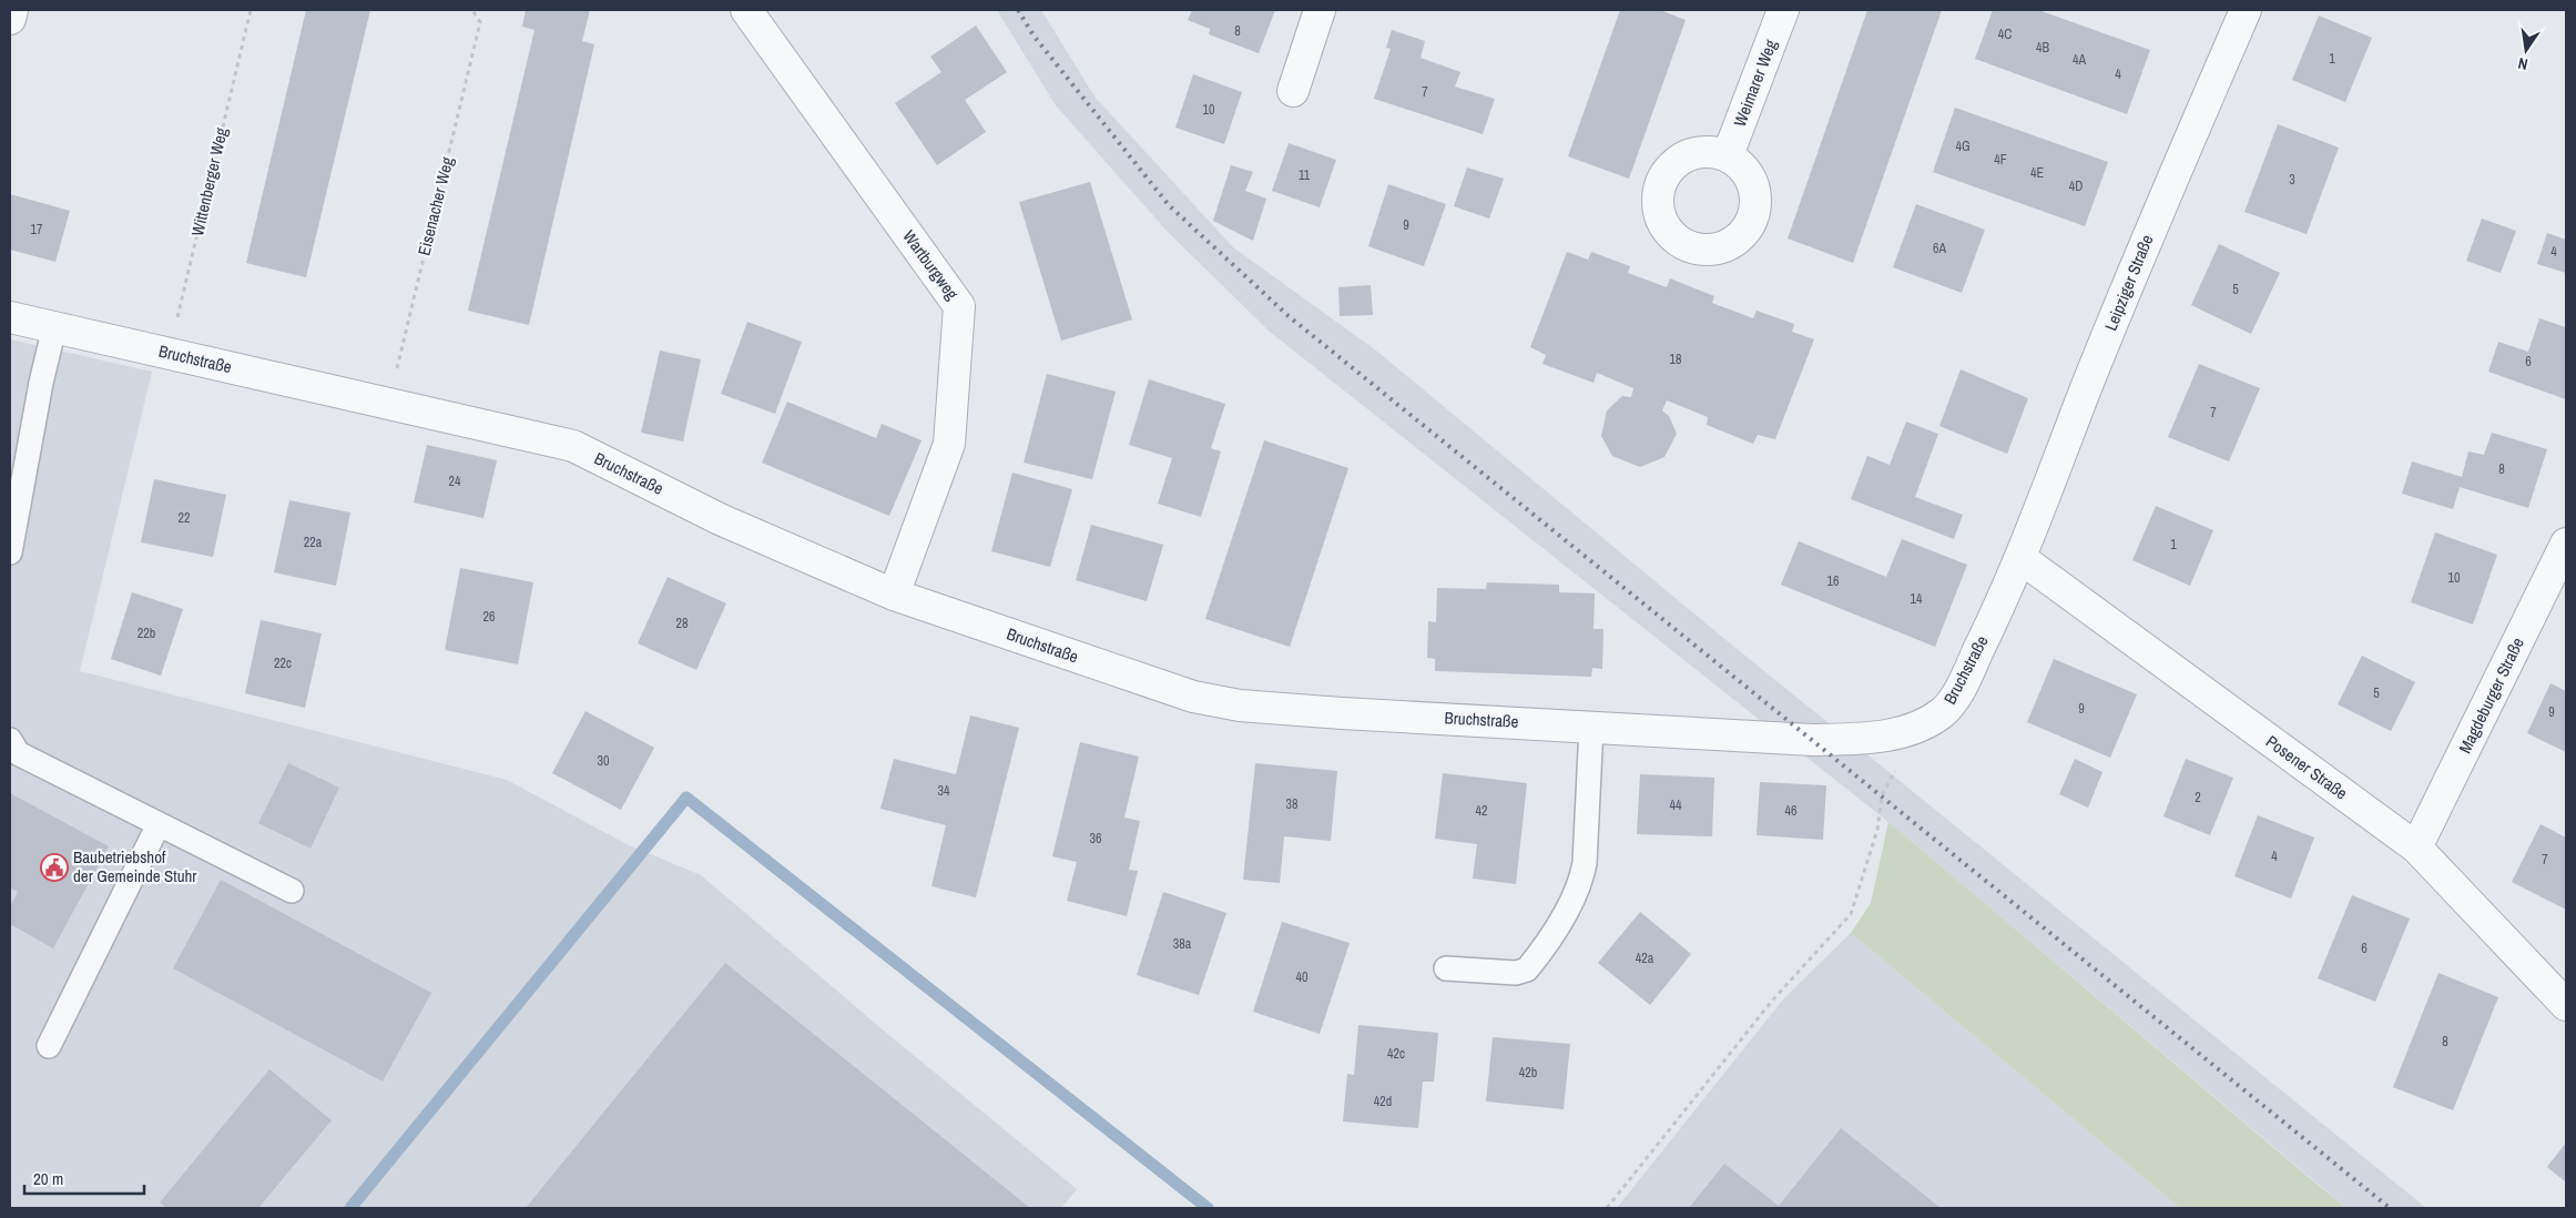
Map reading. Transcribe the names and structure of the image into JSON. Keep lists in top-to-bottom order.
{
  "streets": {
    "street": [
      "Weimarer Weg",
      "Wartburgweg",
      "Leipziger Straße",
      "Bruchstraße",
      "Magdeburger Straße",
      "Posener Straße"
    ],
    "path": ["Wittenberger Weg", "Eisenacher Weg"]
  },
  "crossings": [
    ["Wittenberger Weg", "Bruchstraße"],
    ["Eisenacher Weg", "Bruchstraße"],
    ["Wartburgweg", "Bruchstraße"],
    ["Leipziger Straße", "Bruchstraße"],
    ["Leipziger Straße", "Posener Straße"],
    ["Bruchstraße", "Posener Straße"],
    ["Magdeburger Straße", "Posener Straße"]
  ],
  "places": {
    "public building": ["Baubetriebshof der Gemeinde Stuhr"]
  },
  "house_numbers": [
    "8",
    "4C",
    "4B",
    "1",
    "4A",
    "4",
    "7",
    "10",
    "4G",
    "4F",
    "4E",
    "11",
    "3",
    "4D",
    "9",
    "17",
    "6A",
    "4",
    "5",
    "18",
    "6",
    "7",
    "8",
    "24",
    "22",
    "22a",
    "1",
    "10",
    "16",
    "14",
    "26",
    "28",
    "22b",
    "22c",
    "5",
    "9",
    "9",
    "30",
    "34",
    "2",
    "38",
    "44",
    "42",
    "46",
    "36",
    "4",
    "7",
    "38a",
    "6",
    "42a",
    "40",
    "8",
    "42c",
    "42b",
    "42d"
  ],
  "scale_bar": "20 m",
  "north": "bottom"
}
